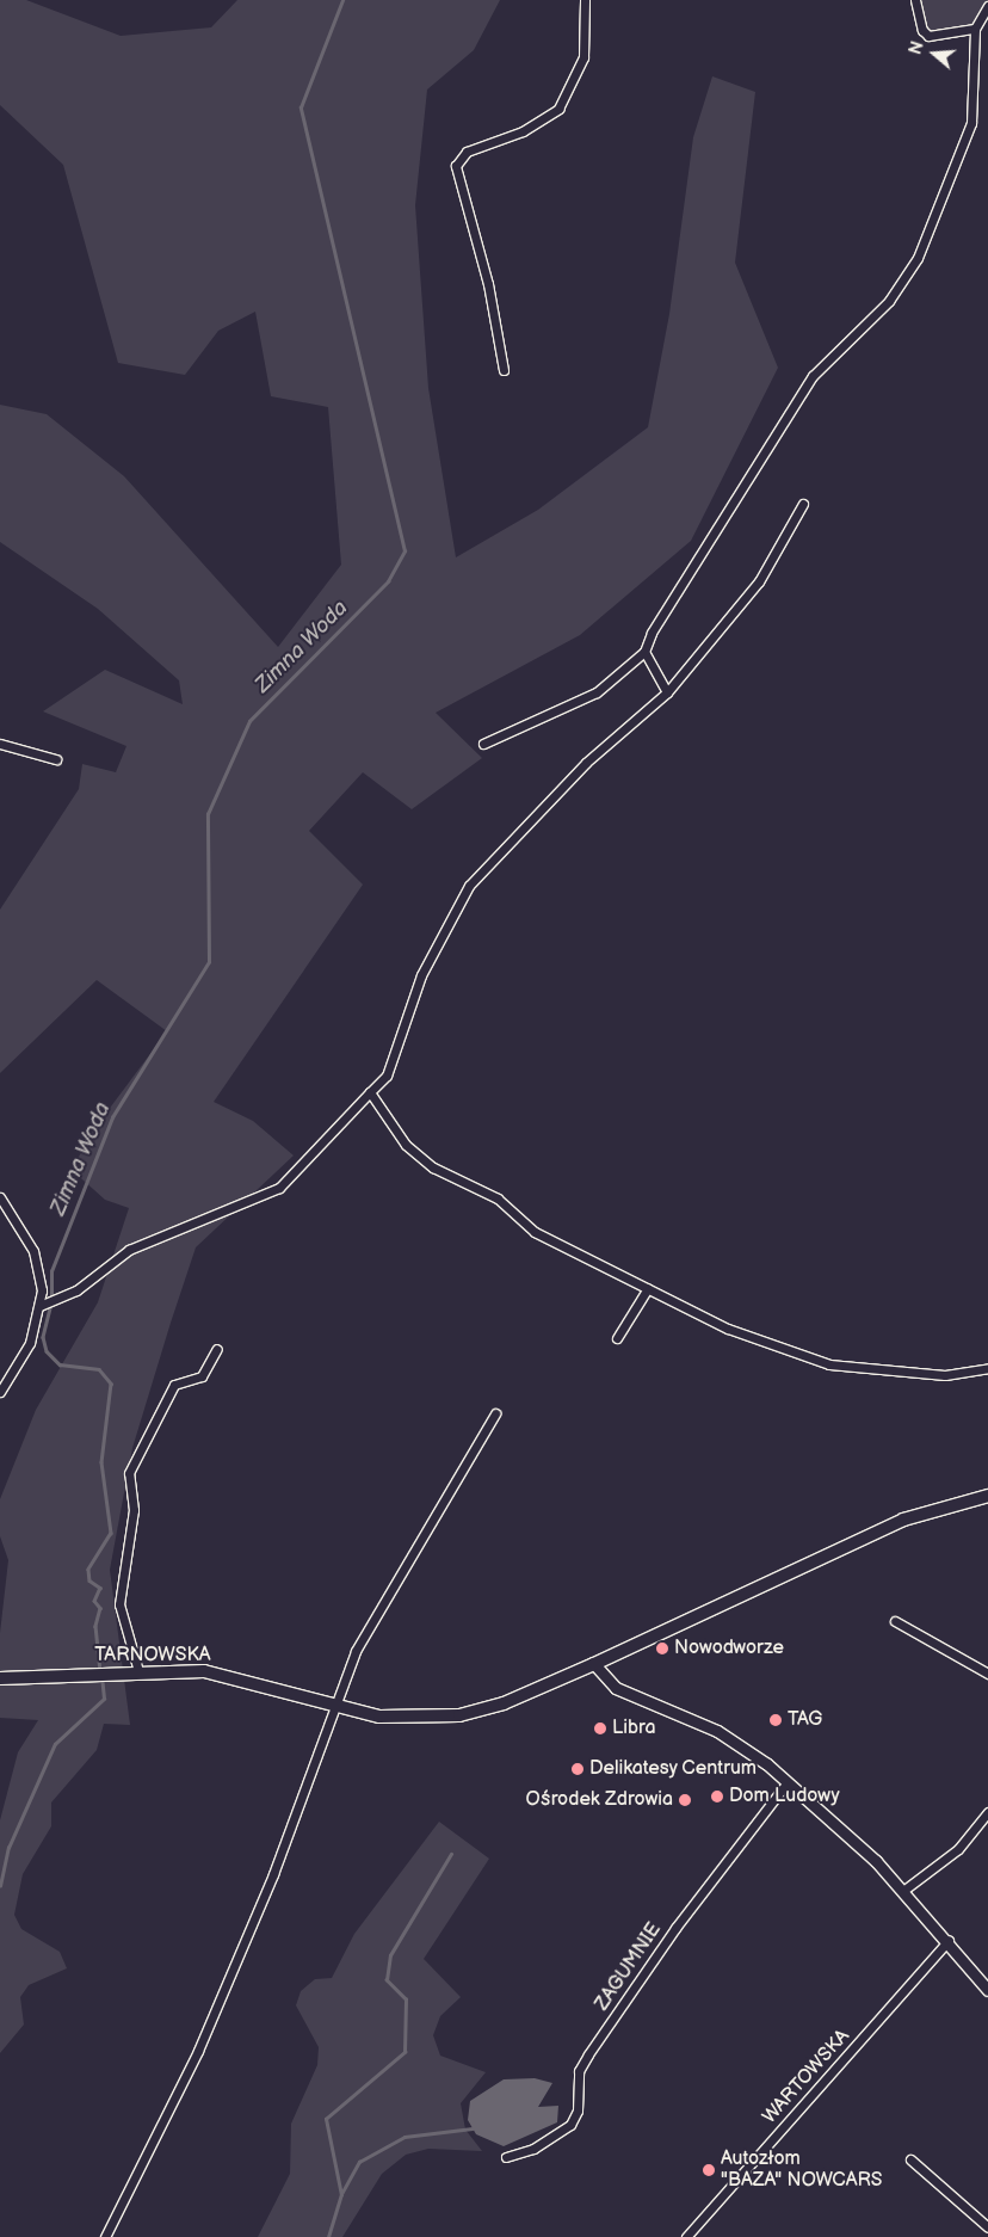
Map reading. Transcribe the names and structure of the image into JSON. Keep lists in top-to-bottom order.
{
  "streets": {
    "main road": ["TARNOWSKA"],
    "street": ["ZAGUMNIE", "WARTOWSKA"]
  },
  "water": ["Zimna Woda"],
  "places": [
    "Nowodworze",
    "TAG",
    "Libra",
    "Delikatesy Centrum",
    "Dom Ludowy",
    "Ośrodek Zdrowia",
    "Autozłom \"BAZA\" NOWCARS"
  ],
  "north": "left"
}
